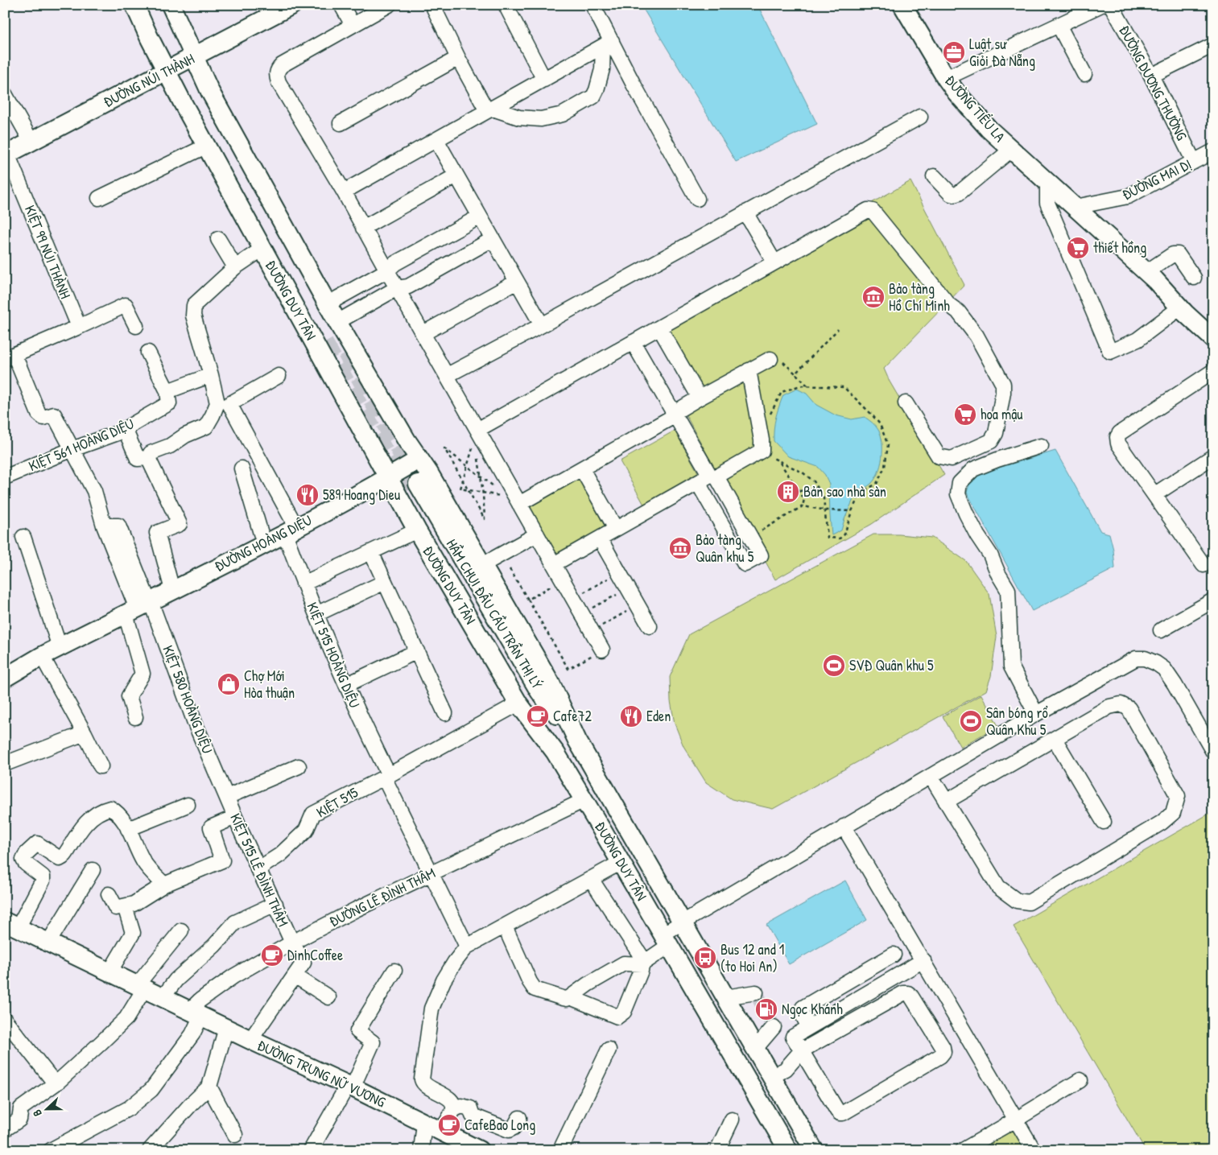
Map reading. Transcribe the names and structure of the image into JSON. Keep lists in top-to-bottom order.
{
  "streets": {
    "main road": [
      "ĐƯỜNG NÚI THÀNH",
      "ĐƯỜNG TIỂU LA",
      "ĐƯỜNG DUY TÂN",
      "ĐƯỜNG HOÀNG DIỆU",
      "HẦM CHUI ĐẦU CẦU TRẦN THỊ LÝ",
      "ĐƯỜNG TRƯNG NỮ VƯƠNG"
    ],
    "street": [
      "ĐƯỜNG DƯƠNG THƯỜNG",
      "ĐƯỜNG MAI DỊ",
      "KIỆT 99 NÚI THÀNH",
      "KIỆT 561 HOÀNG DIỆU",
      "KIỆT 515 HOÀNG DIỆU",
      "KIỆT 580 HOÀNG DIỆU",
      "KIỆT 515",
      "KIỆT 515 LÊ ĐÌNH THÂM",
      "ĐƯỜNG LÊ ĐÌNH THÂM"
    ]
  },
  "crossings": [
    ["ĐƯỜNG NÚI THÀNH", "KIỆT 99 NÚI THÀNH"],
    ["ĐƯỜNG NÚI THÀNH", "ĐƯỜNG DUY TÂN"],
    ["ĐƯỜNG DƯƠNG THƯỜNG", "ĐƯỜNG MAI DỊ"],
    ["ĐƯỜNG TIỂU LA", "ĐƯỜNG MAI DỊ"],
    ["ĐƯỜNG DUY TÂN", "ĐƯỜNG HOÀNG DIỆU"],
    ["ĐƯỜNG DUY TÂN", "HẦM CHUI ĐẦU CẦU TRẦN THỊ LÝ"],
    ["ĐƯỜNG DUY TÂN", "KIỆT 515"],
    ["ĐƯỜNG DUY TÂN", "ĐƯỜNG LÊ ĐÌNH THÂM"],
    ["ĐƯỜNG HOÀNG DIỆU", "KIỆT 515 HOÀNG DIỆU"],
    ["ĐƯỜNG HOÀNG DIỆU", "KIỆT 580 HOÀNG DIỆU"],
    ["KIỆT 515 HOÀNG DIỆU", "KIỆT 515"],
    ["KIỆT 515 HOÀNG DIỆU", "ĐƯỜNG LÊ ĐÌNH THÂM"],
    ["KIỆT 580 HOÀNG DIỆU", "KIỆT 515 LÊ ĐÌNH THÂM"],
    ["KIỆT 515", "KIỆT 515 LÊ ĐÌNH THÂM"],
    ["KIỆT 515 LÊ ĐÌNH THÂM", "ĐƯỜNG LÊ ĐÌNH THÂM"],
    ["ĐƯỜNG LÊ ĐÌNH THÂM", "ĐƯỜNG TRƯNG NỮ VƯƠNG"]
  ],
  "places": {
    "office": ["Luật sư Giỏi Đà Nẵng"],
    "supermarket": ["thiết hồng", "hoa mậu"],
    "museum": ["Bảo tàng Hồ Chí Minh", "Bảo tàng Quân khu 5"],
    "building": ["Bản sao nhà sàn"],
    "restaurant": ["589 Hoang Dieu", "Eden"],
    "sports": ["SVĐ Quân khu 5", "Sân bóng rổ Quân Khu 5"],
    "shop": ["Chợ Mới Hòa thuận"],
    "cafe": ["Cafe72", "DinhCoffee", "CafeBao Long"],
    "bus stop": ["Bus 12 and 1 (to Hoi An)"],
    "fuel station": ["Ngọc Khánh"]
  },
  "north": "left"
}
